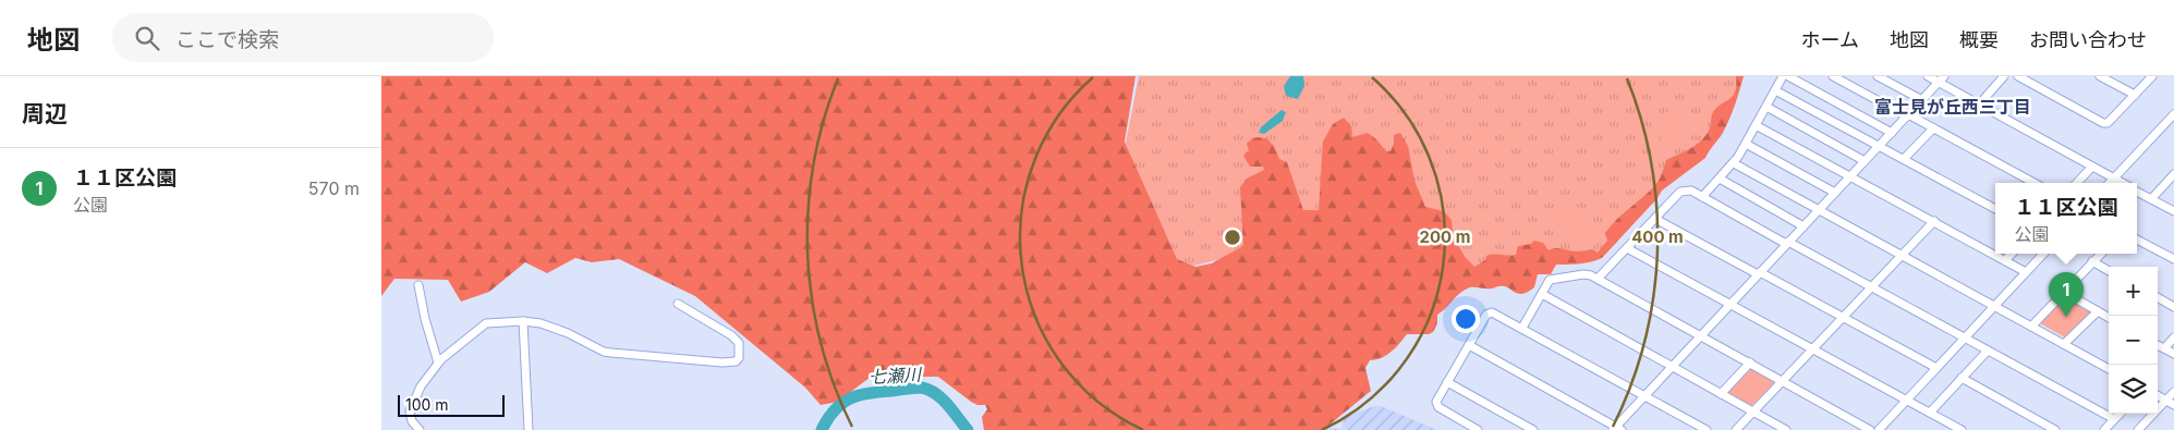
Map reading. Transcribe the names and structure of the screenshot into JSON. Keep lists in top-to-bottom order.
{
  "districts": ["富士見が丘西三丁目"],
  "water": ["七瀬川"],
  "scale_bar": "100 m",
  "page": {
    "header": "地図",
    "search": "ここで検索",
    "nav": [
      "ホーム",
      "地図",
      "概要",
      "お問い合わせ"
    ],
    "heading": "周辺",
    "list": [
      {
        "mark": "1",
        "name": "１１区公園",
        "note": "公園",
        "value": "570 m"
      }
    ],
    "popup": ["１１区公園", "公園"],
    "map_buttons": ["+", "−"],
    "pins": "1",
    "scale": "100 m"
  },
  "rings": ["200 m", "400 m"]
}
